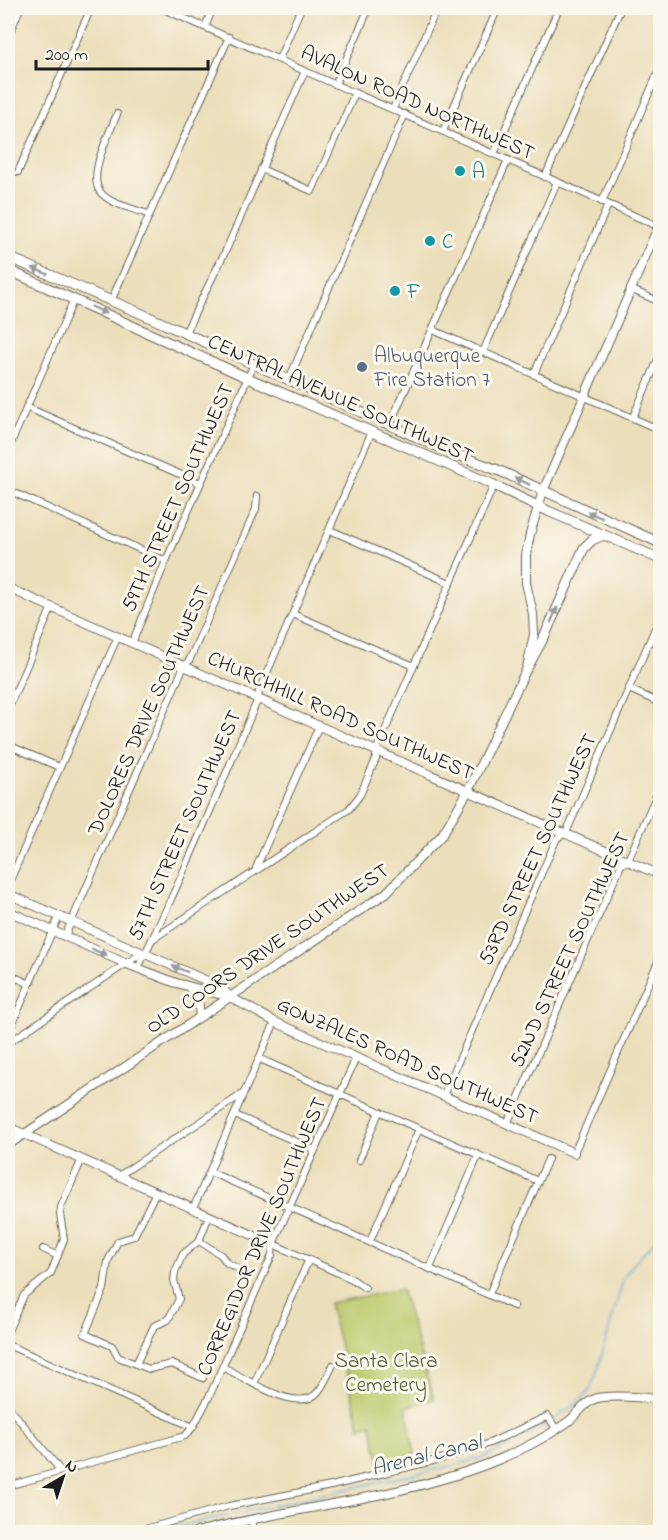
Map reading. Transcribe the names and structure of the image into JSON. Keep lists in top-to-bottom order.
{
  "streets": {
    "main road": ["CENTRAL AVENUE SOUTHWEST", "OLD COORS DRIVE SOUTHWEST"],
    "street": [
      "AVALON ROAD NORTHWEST",
      "59TH STREET SOUTHWEST",
      "DOLORES DRIVE SOUTHWEST",
      "CHURCHHILL ROAD SOUTHWEST",
      "57TH STREET SOUTHWEST",
      "53RD STREET SOUTHWEST",
      "52ND STREET SOUTHWEST",
      "GONZALES ROAD SOUTHWEST",
      "CORREGIDOR DRIVE SOUTHWEST"
    ]
  },
  "crossings": [
    ["CENTRAL AVENUE SOUTHWEST", "59TH STREET SOUTHWEST"],
    ["CENTRAL AVENUE SOUTHWEST", "57TH STREET SOUTHWEST"],
    ["CENTRAL AVENUE SOUTHWEST", "OLD COORS DRIVE SOUTHWEST"],
    ["59TH STREET SOUTHWEST", "CHURCHHILL ROAD SOUTHWEST"],
    ["DOLORES DRIVE SOUTHWEST", "CHURCHHILL ROAD SOUTHWEST"],
    ["DOLORES DRIVE SOUTHWEST", "GONZALES ROAD SOUTHWEST"],
    ["CHURCHHILL ROAD SOUTHWEST", "57TH STREET SOUTHWEST"],
    ["CHURCHHILL ROAD SOUTHWEST", "53RD STREET SOUTHWEST"],
    ["CHURCHHILL ROAD SOUTHWEST", "OLD COORS DRIVE SOUTHWEST"],
    ["CHURCHHILL ROAD SOUTHWEST", "52ND STREET SOUTHWEST"],
    ["57TH STREET SOUTHWEST", "GONZALES ROAD SOUTHWEST"],
    ["53RD STREET SOUTHWEST", "GONZALES ROAD SOUTHWEST"],
    ["OLD COORS DRIVE SOUTHWEST", "GONZALES ROAD SOUTHWEST"],
    ["52ND STREET SOUTHWEST", "GONZALES ROAD SOUTHWEST"],
    ["GONZALES ROAD SOUTHWEST", "CORREGIDOR DRIVE SOUTHWEST"]
  ],
  "water": ["Arenal Canal"],
  "parks": ["Santa Clara Cemetery"],
  "places": [
    "A",
    "C",
    "F",
    "Albuquerque Fire Station 7"
  ],
  "scale_bar": "200 m",
  "north": "top right"
}
